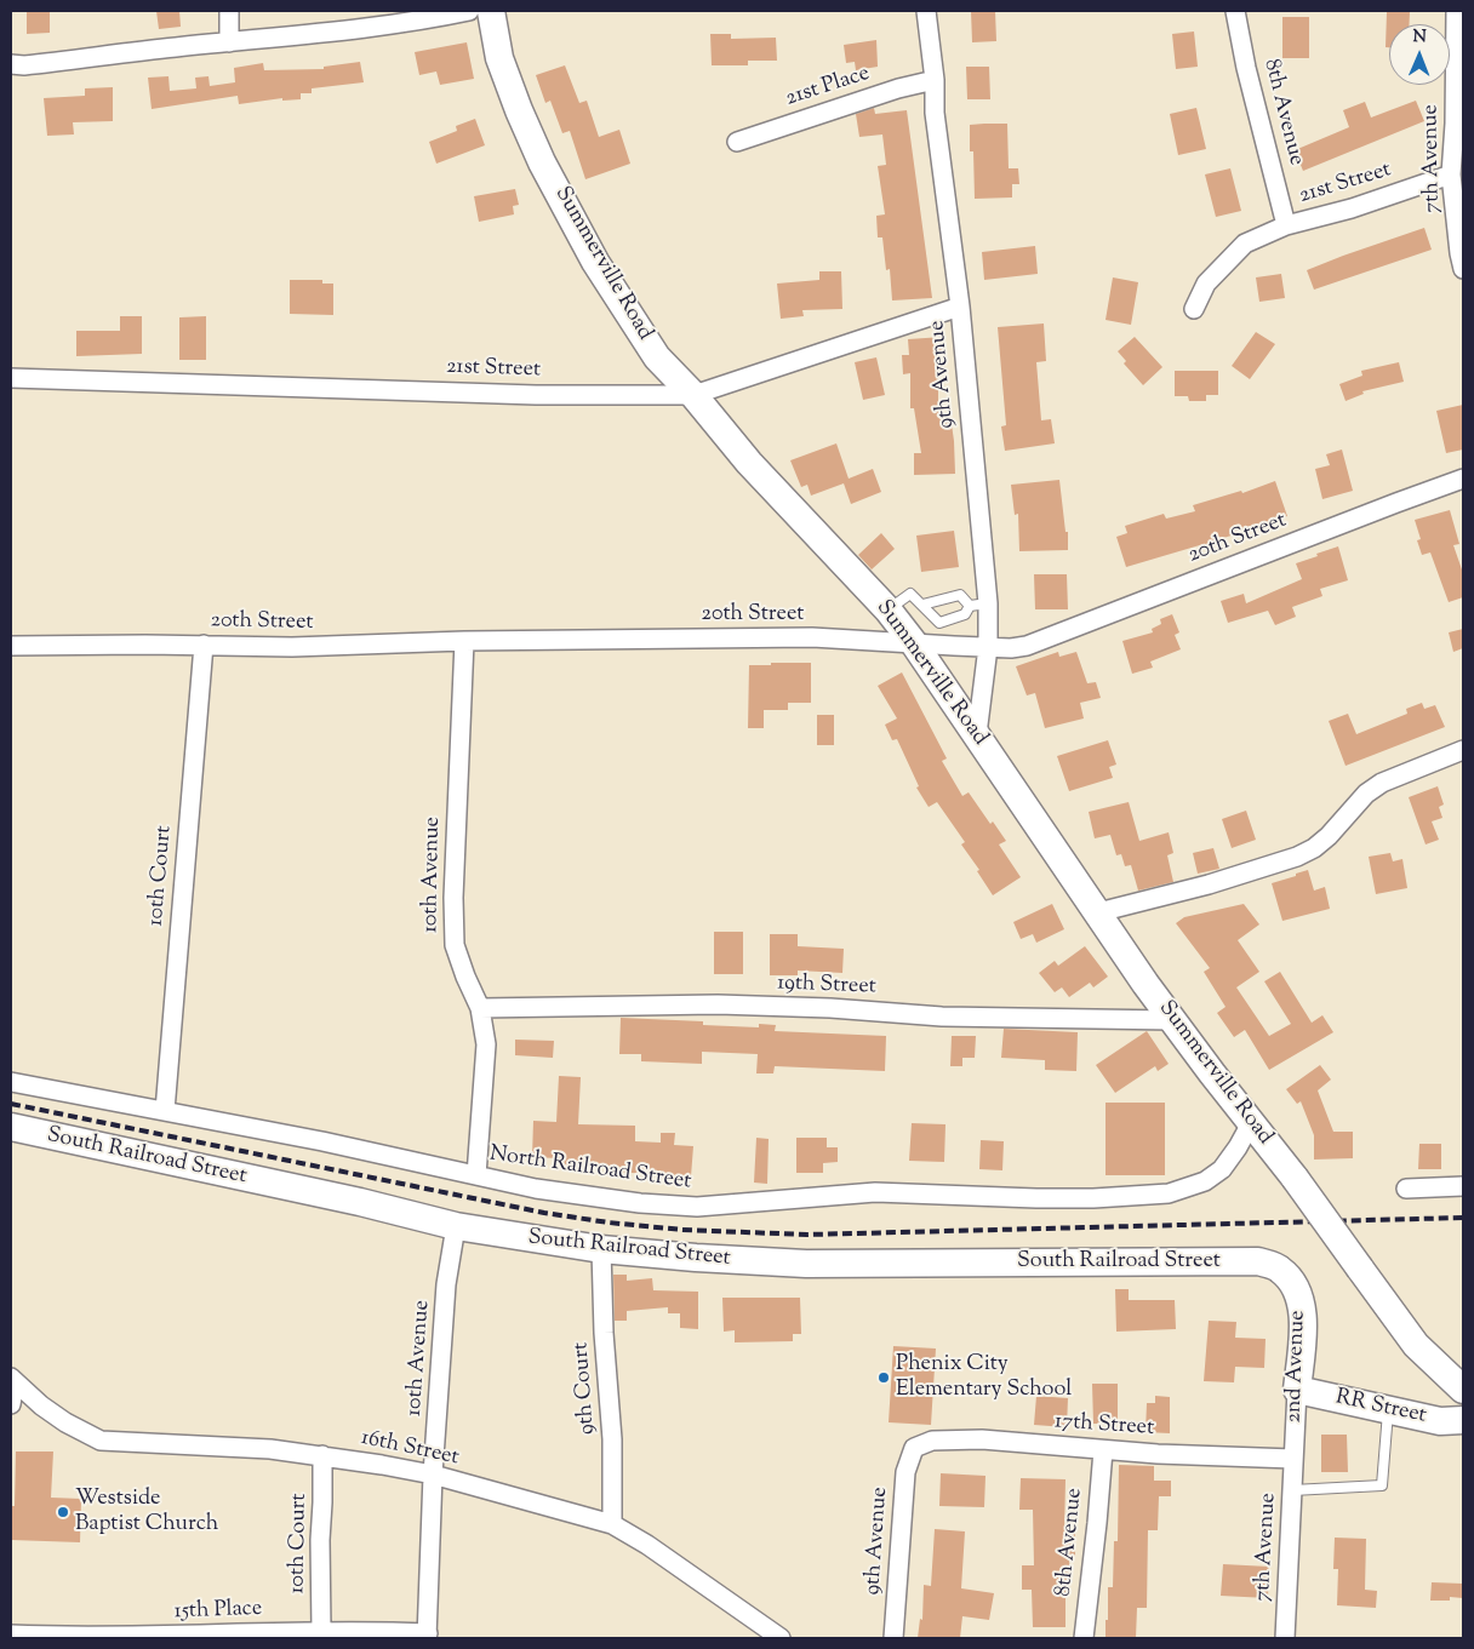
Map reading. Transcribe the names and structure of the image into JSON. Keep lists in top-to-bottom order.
{
  "streets": {
    "main road": [
      "Summerville Road",
      "South Railroad Street",
      "2nd Avenue",
      "RR Street"
    ],
    "street": [
      "21st Place",
      "8th Avenue",
      "7th Avenue",
      "21st Street",
      "9th Avenue",
      "20th Street",
      "10th Avenue",
      "10th Court",
      "19th Street",
      "North Railroad Street",
      "9th Court",
      "17th Street",
      "16th Street",
      "15th Place"
    ]
  },
  "crossings": [
    ["21st Place", "9th Avenue"],
    ["8th Avenue", "21st Street"],
    ["8th Avenue", "17th Street"],
    ["7th Avenue", "21st Street"],
    ["7th Avenue", "2nd Avenue"],
    ["7th Avenue", "17th Street"],
    ["21st Street", "Summerville Road"],
    ["21st Street", "9th Avenue"],
    ["Summerville Road", "9th Avenue"],
    ["Summerville Road", "20th Street"],
    ["Summerville Road", "19th Street"],
    ["Summerville Road", "North Railroad Street"],
    ["9th Avenue", "20th Street"],
    ["9th Avenue", "17th Street"],
    ["20th Street", "10th Avenue"],
    ["20th Street", "10th Court"],
    ["10th Avenue", "19th Street"],
    ["10th Avenue", "South Railroad Street"],
    ["10th Avenue", "North Railroad Street"],
    ["10th Avenue", "16th Street"],
    ["10th Avenue", "15th Place"],
    ["10th Court", "North Railroad Street"],
    ["10th Court", "16th Street"],
    ["10th Court", "15th Place"],
    ["South Railroad Street", "2nd Avenue"],
    ["South Railroad Street", "9th Court"],
    ["2nd Avenue", "RR Street"],
    ["2nd Avenue", "17th Street"],
    ["9th Court", "16th Street"]
  ],
  "places": ["Phenix City Elementary School", "Westside Baptist Church"],
  "north": "top"
}
